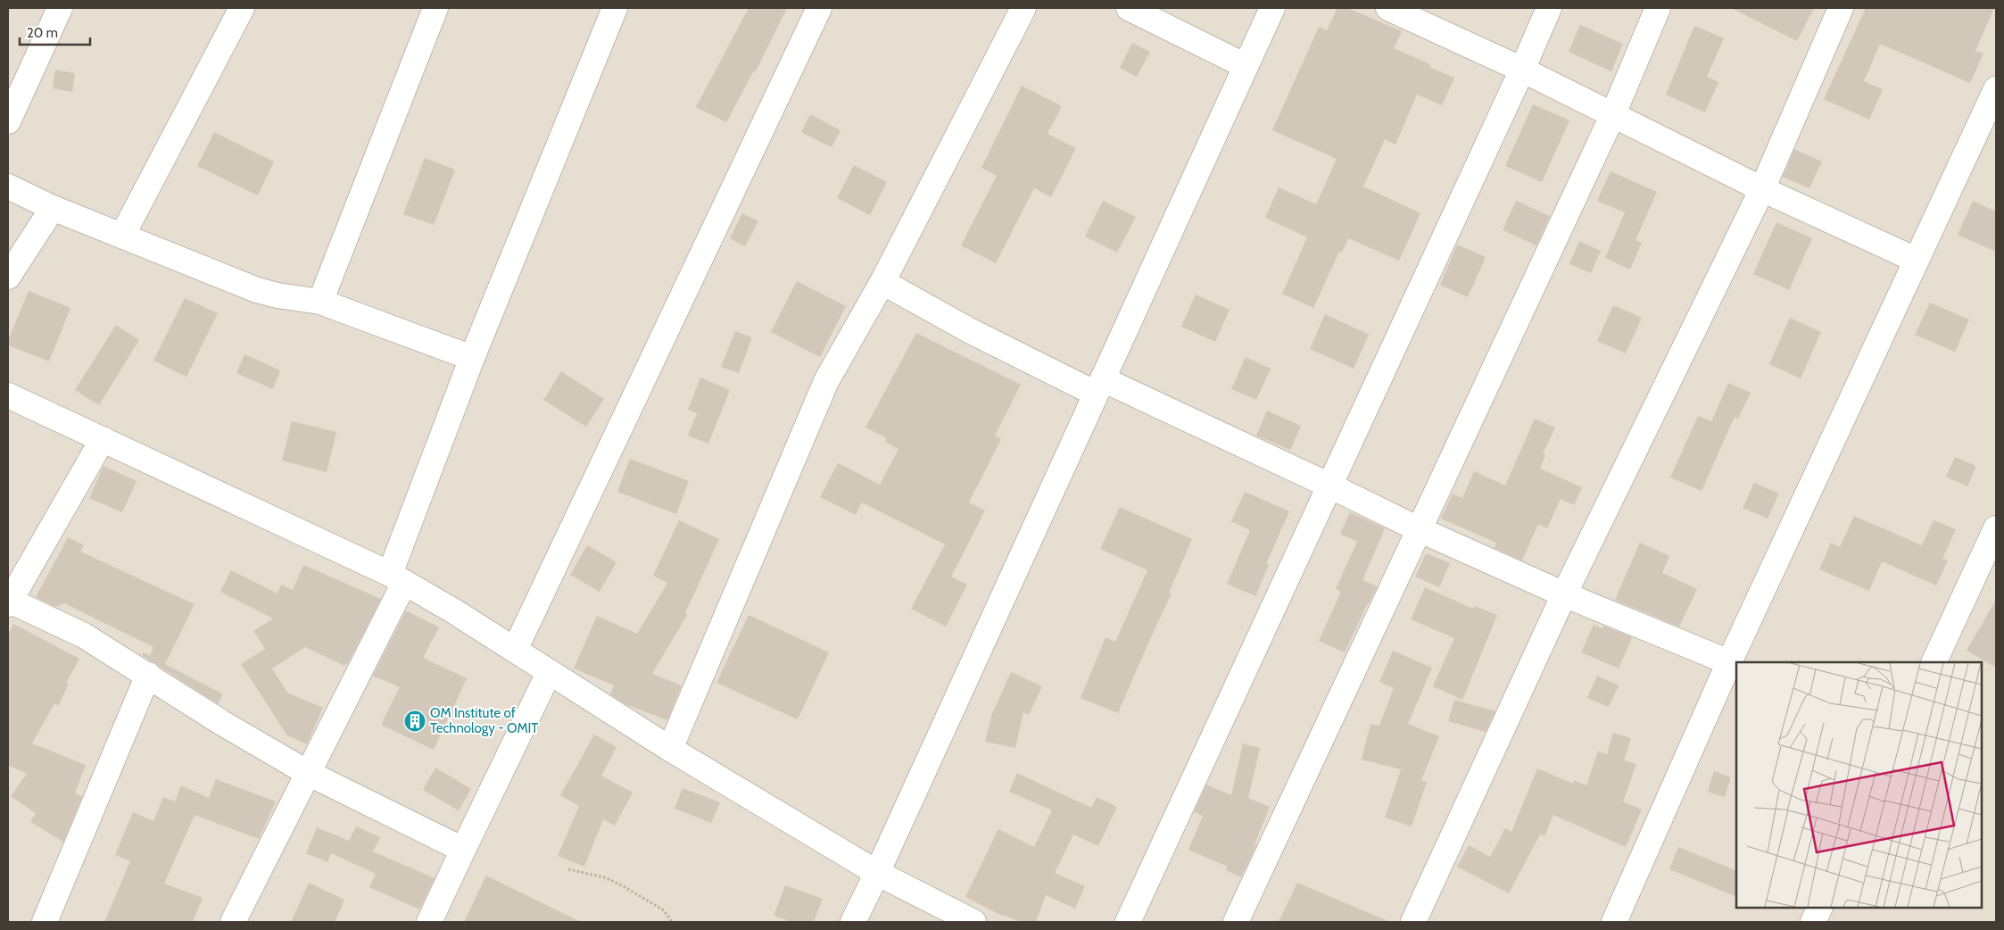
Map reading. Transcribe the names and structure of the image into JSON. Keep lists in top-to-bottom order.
{
  "places": {
    "building": ["OM Institute of Technology - OMIT"]
  },
  "scale_bar": "20 m"
}
